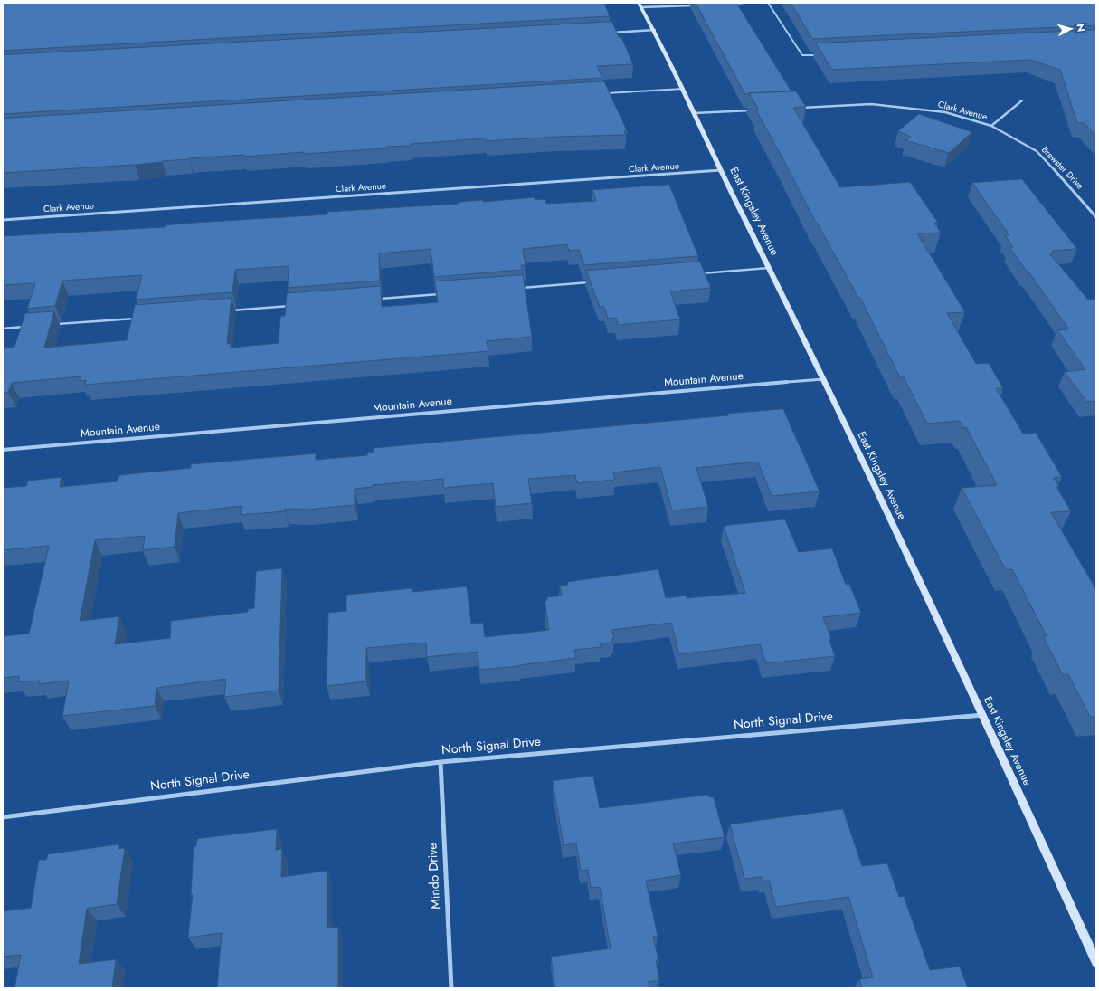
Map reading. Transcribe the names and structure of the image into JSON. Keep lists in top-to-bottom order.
{
  "streets": {
    "street": [
      "Clark Avenue",
      "Brewster Drive",
      "East Kingsley Avenue",
      "Mountain Avenue",
      "North Signal Drive",
      "Mindo Drive"
    ]
  },
  "crossings": [
    ["Clark Avenue", "Brewster Drive"],
    ["Clark Avenue", "East Kingsley Avenue"],
    ["East Kingsley Avenue", "Mountain Avenue"],
    ["East Kingsley Avenue", "North Signal Drive"],
    ["North Signal Drive", "Mindo Drive"]
  ],
  "north": "right"
}
